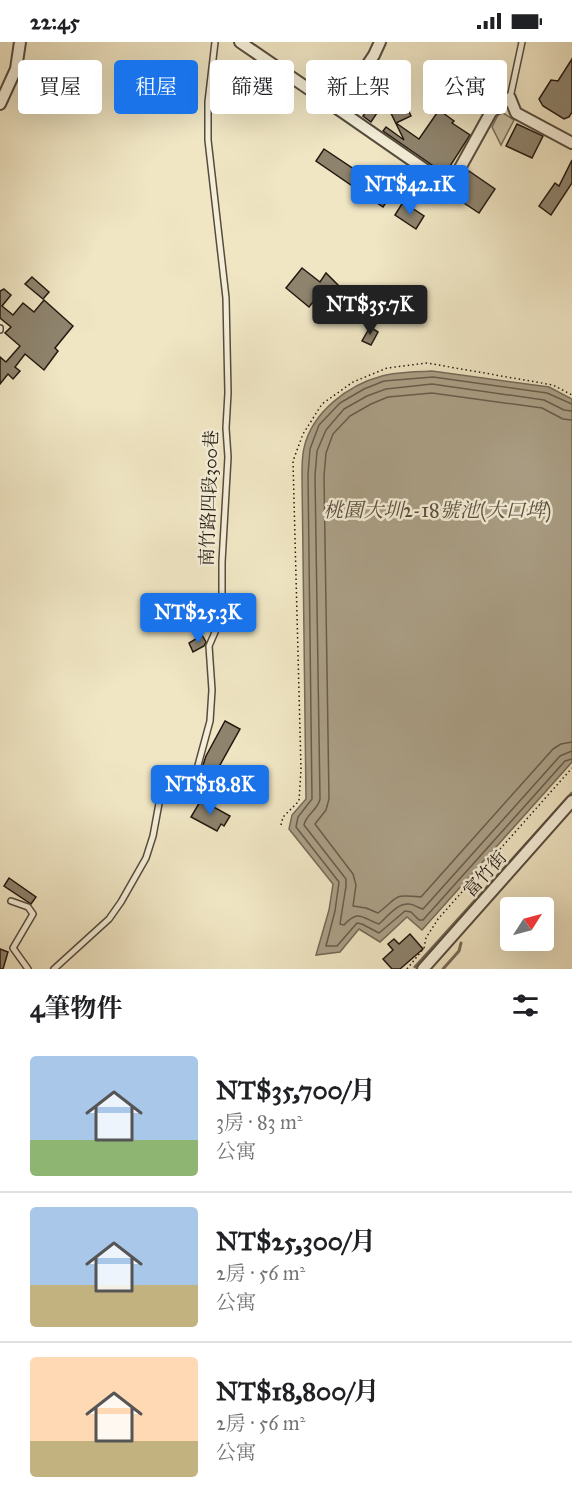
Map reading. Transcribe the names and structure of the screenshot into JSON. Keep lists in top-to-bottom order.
{
  "streets": {
    "street": ["富竹街"],
    "lane": ["南竹路四段300巷"]
  },
  "water": ["桃園大圳2-18號池(大口埤)"],
  "north": "top right",
  "page": {
    "status": "22:45",
    "chip": [
      "買屋",
      "租屋",
      "篩選",
      "新上架",
      "公寓"
    ],
    "price": [
      "NT$42.1K",
      "NT$35.7K",
      "NT$25.3K",
      "NT$18.8K"
    ],
    "heading": "4筆物件",
    "list": [
      {
        "name": "NT$35,700/月",
        "note": "3房 · 83 m² · 公寓"
      },
      {
        "name": "NT$25,300/月",
        "note": "2房 · 56 m² · 公寓"
      },
      {
        "name": "NT$18,800/月",
        "note": "2房 · 56 m² · 公寓"
      }
    ]
  }
}
